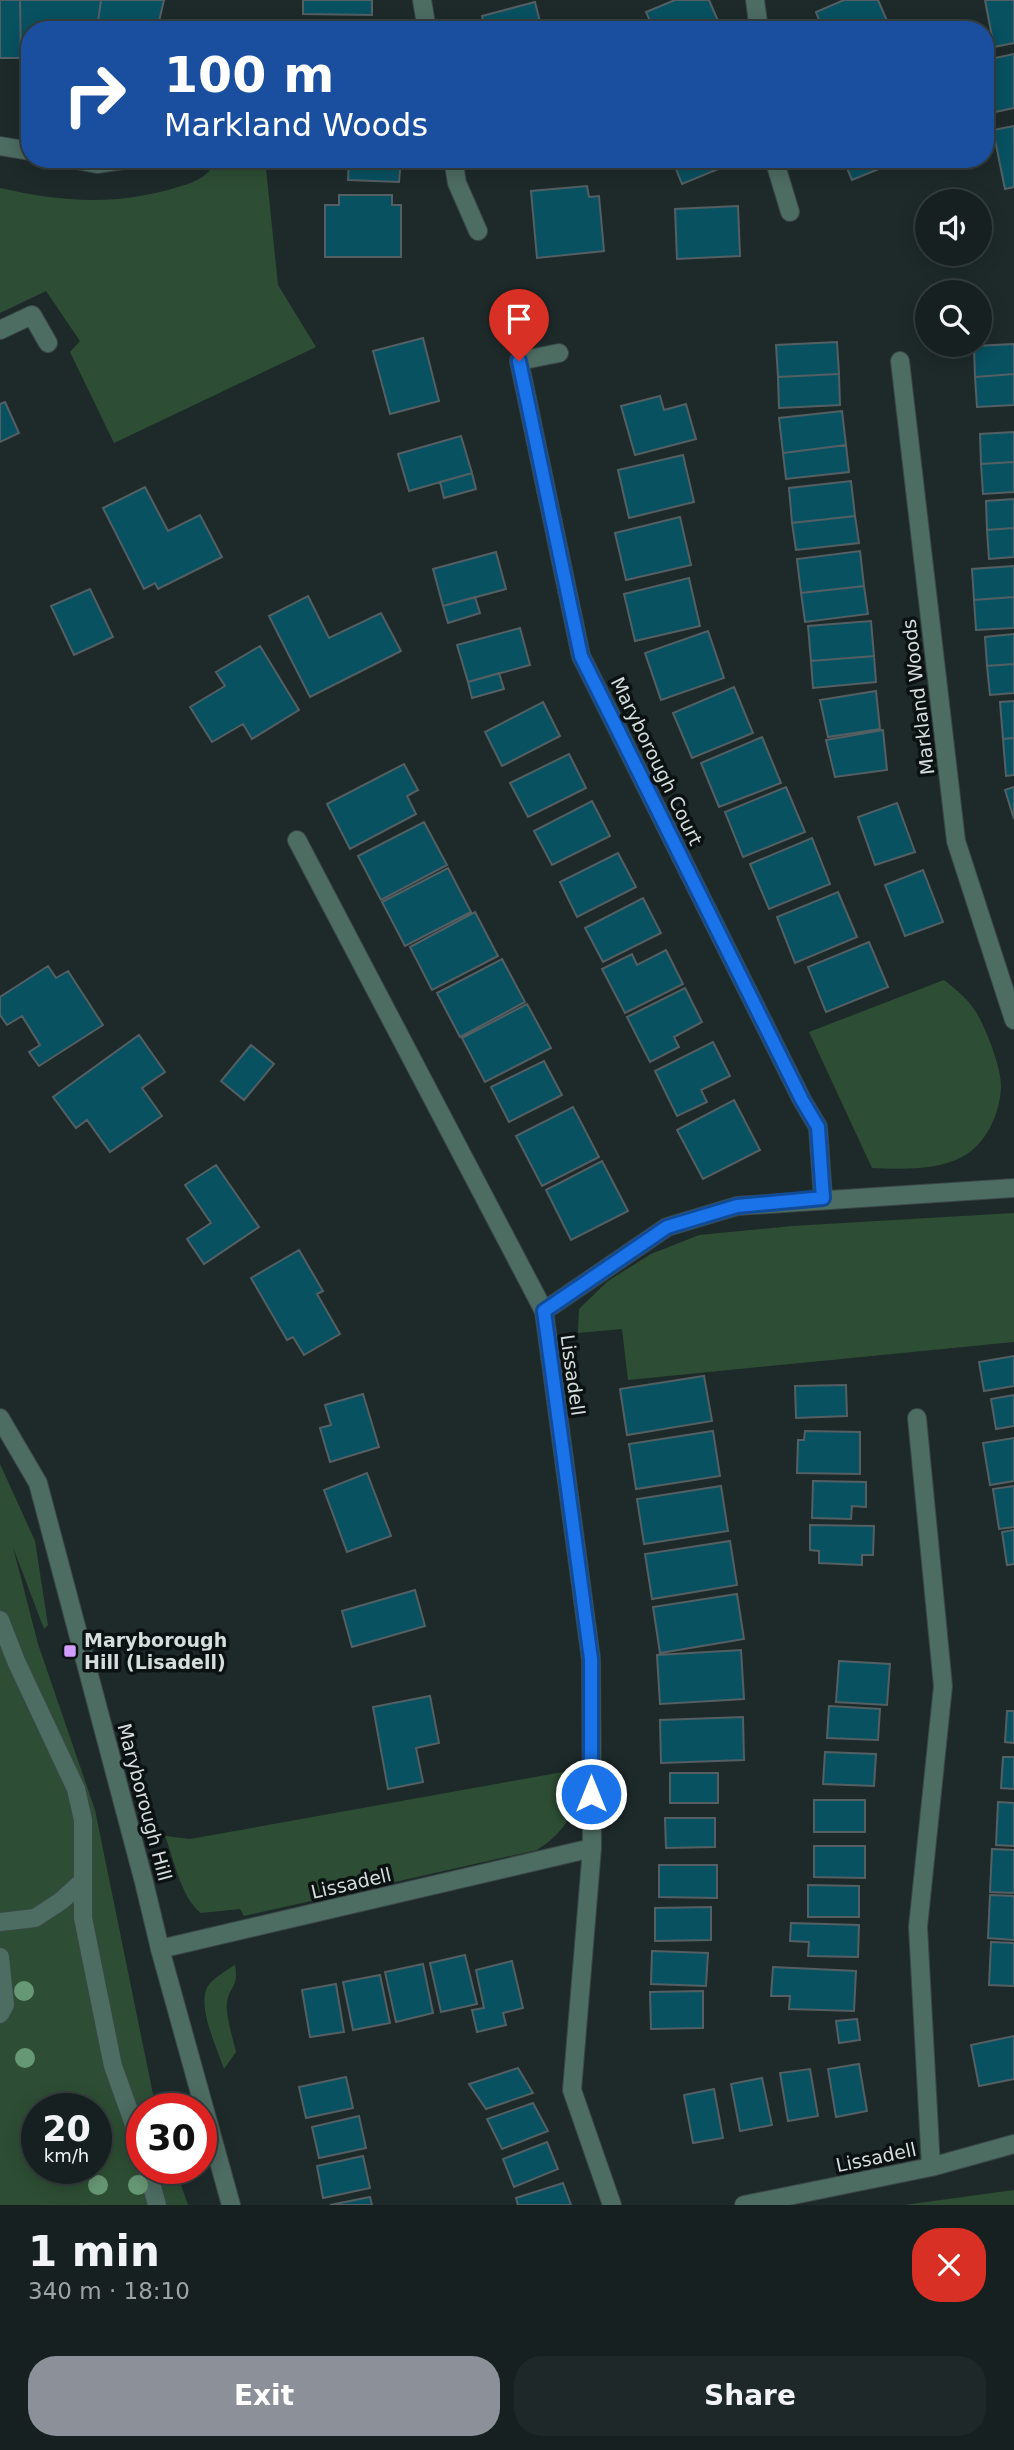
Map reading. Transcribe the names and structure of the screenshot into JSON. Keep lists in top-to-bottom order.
{
  "streets": {
    "street": [
      "Markland Woods",
      "Maryborough Court",
      "Lissadell",
      "Maryborough Hill"
    ]
  },
  "crossings": [
    ["Lissadell", "Maryborough Hill"]
  ],
  "places": {
    "transit": ["Maryborough Hill (Lisadell)"]
  },
  "page": {
    "turn": ["100 m", "Markland Woods"],
    "speed": "20 km/h",
    "limit": "30",
    "heading": ["1 min", "340 m · 18:10"],
    "buttons": ["Exit", "Share"]
  }
}
